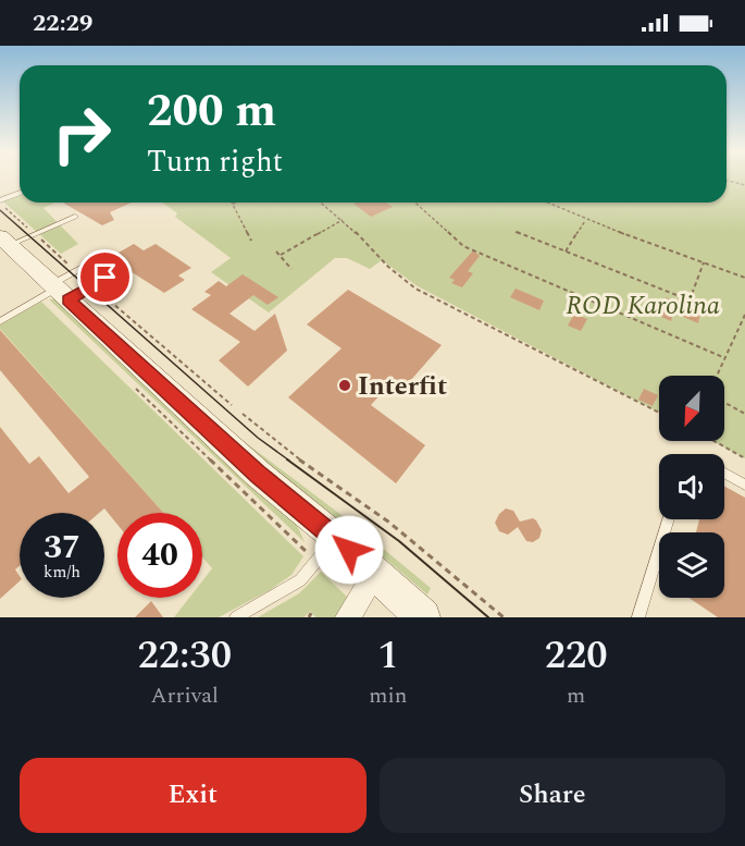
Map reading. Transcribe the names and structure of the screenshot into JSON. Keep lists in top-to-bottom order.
{
  "parks": ["ROD Karolina"],
  "places": ["Interfit"],
  "north": "bottom left",
  "page": {
    "status": "22:29",
    "turn": ["200 m", "Turn right"],
    "speed": "37 km/h",
    "limit": "40",
    "eta": [
      "22:30",
      "Arrival",
      "1",
      "min",
      "220",
      "m"
    ],
    "buttons": ["Exit", "Share"]
  }
}
